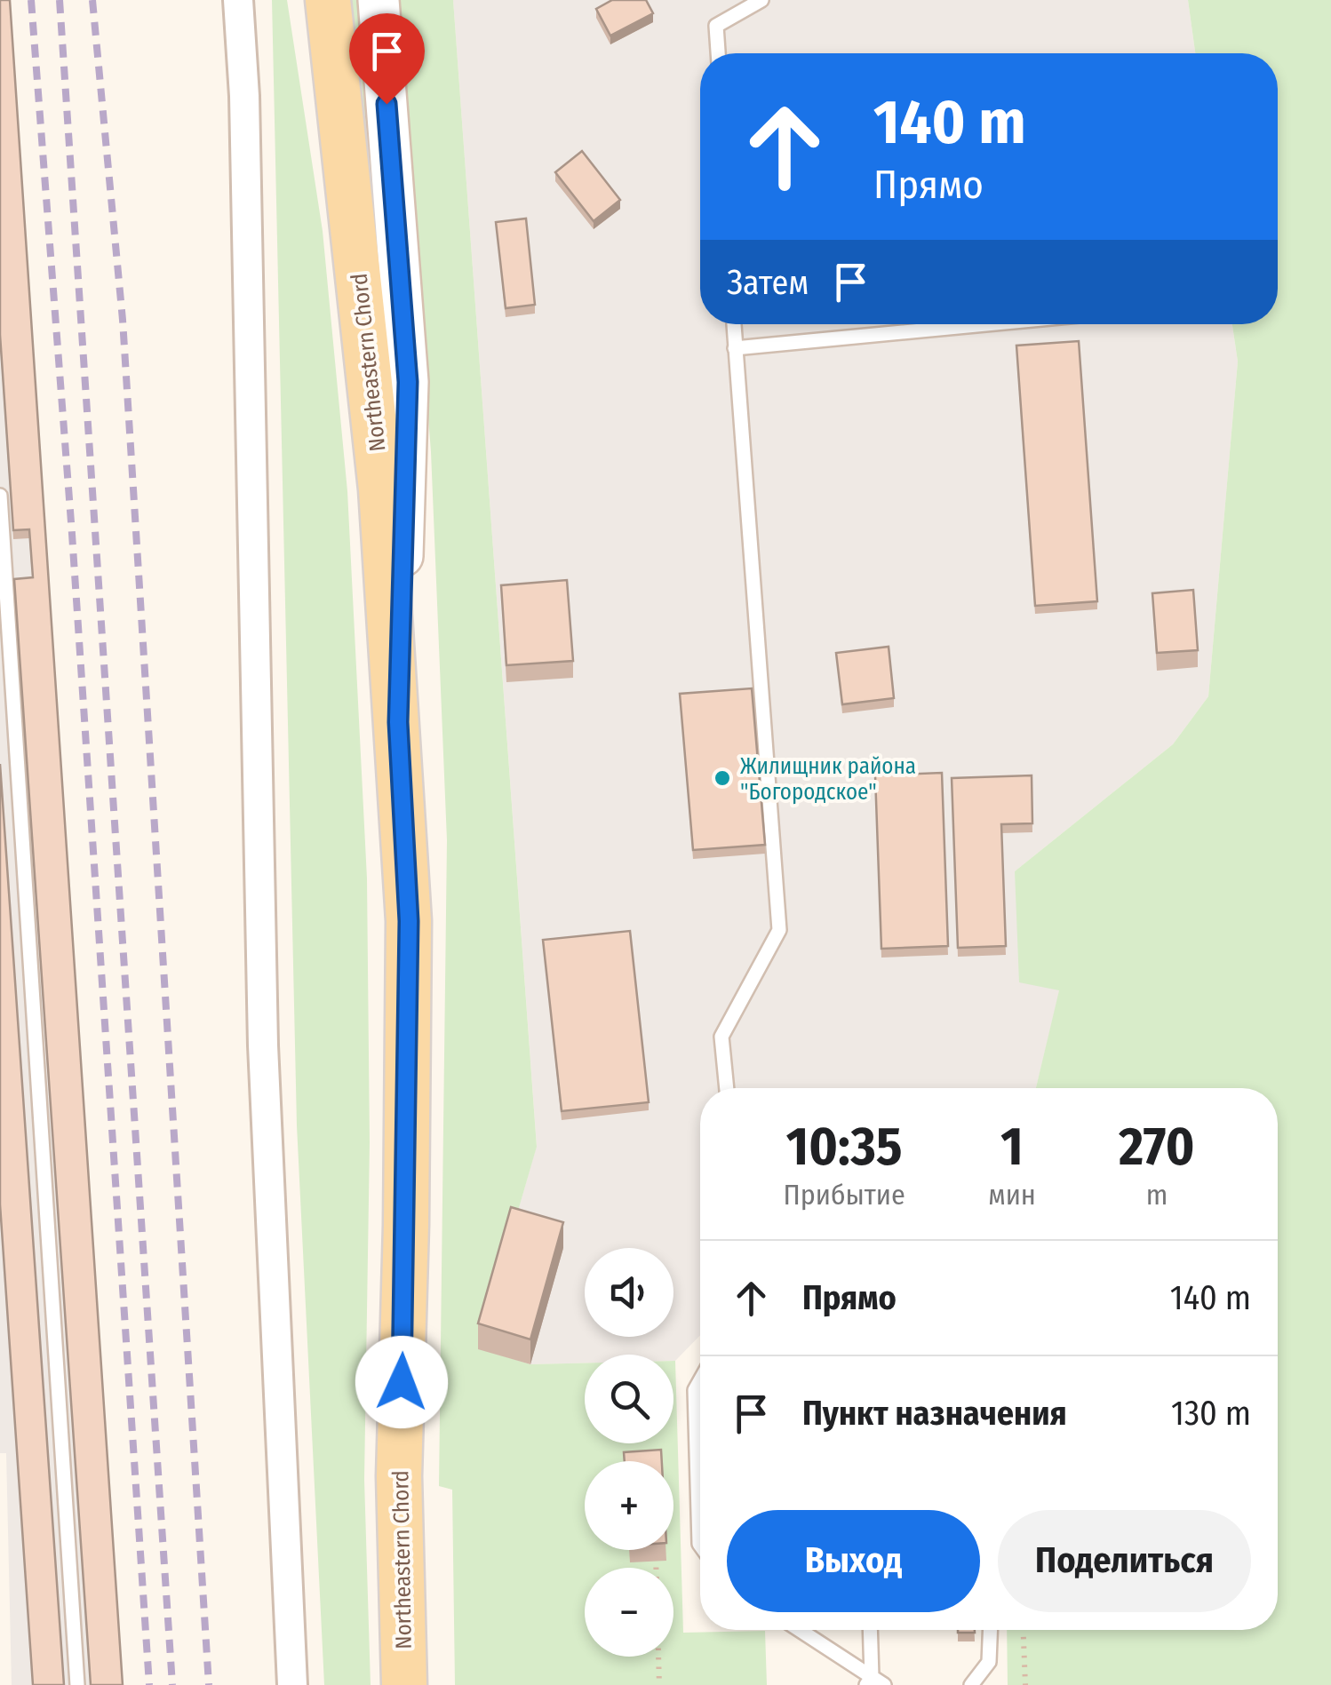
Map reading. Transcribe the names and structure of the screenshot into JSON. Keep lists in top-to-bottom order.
{
  "streets": {
    "main road": ["Northeastern Chord"]
  },
  "places": ["Жилищник района \"Богородское\""],
  "page": {
    "turn": ["140 m", "Прямо"],
    "then": "Затем",
    "eta": [
      "10:35",
      "Прибытие",
      "1",
      "мин",
      "270",
      "m"
    ],
    "list": [
      {
        "name": "Прямо",
        "value": "140 m"
      },
      {
        "name": "Пункт назначения",
        "value": "130 m"
      }
    ],
    "map_buttons": ["+", "−"],
    "buttons": ["Выход", "Поделиться"]
  }
}
